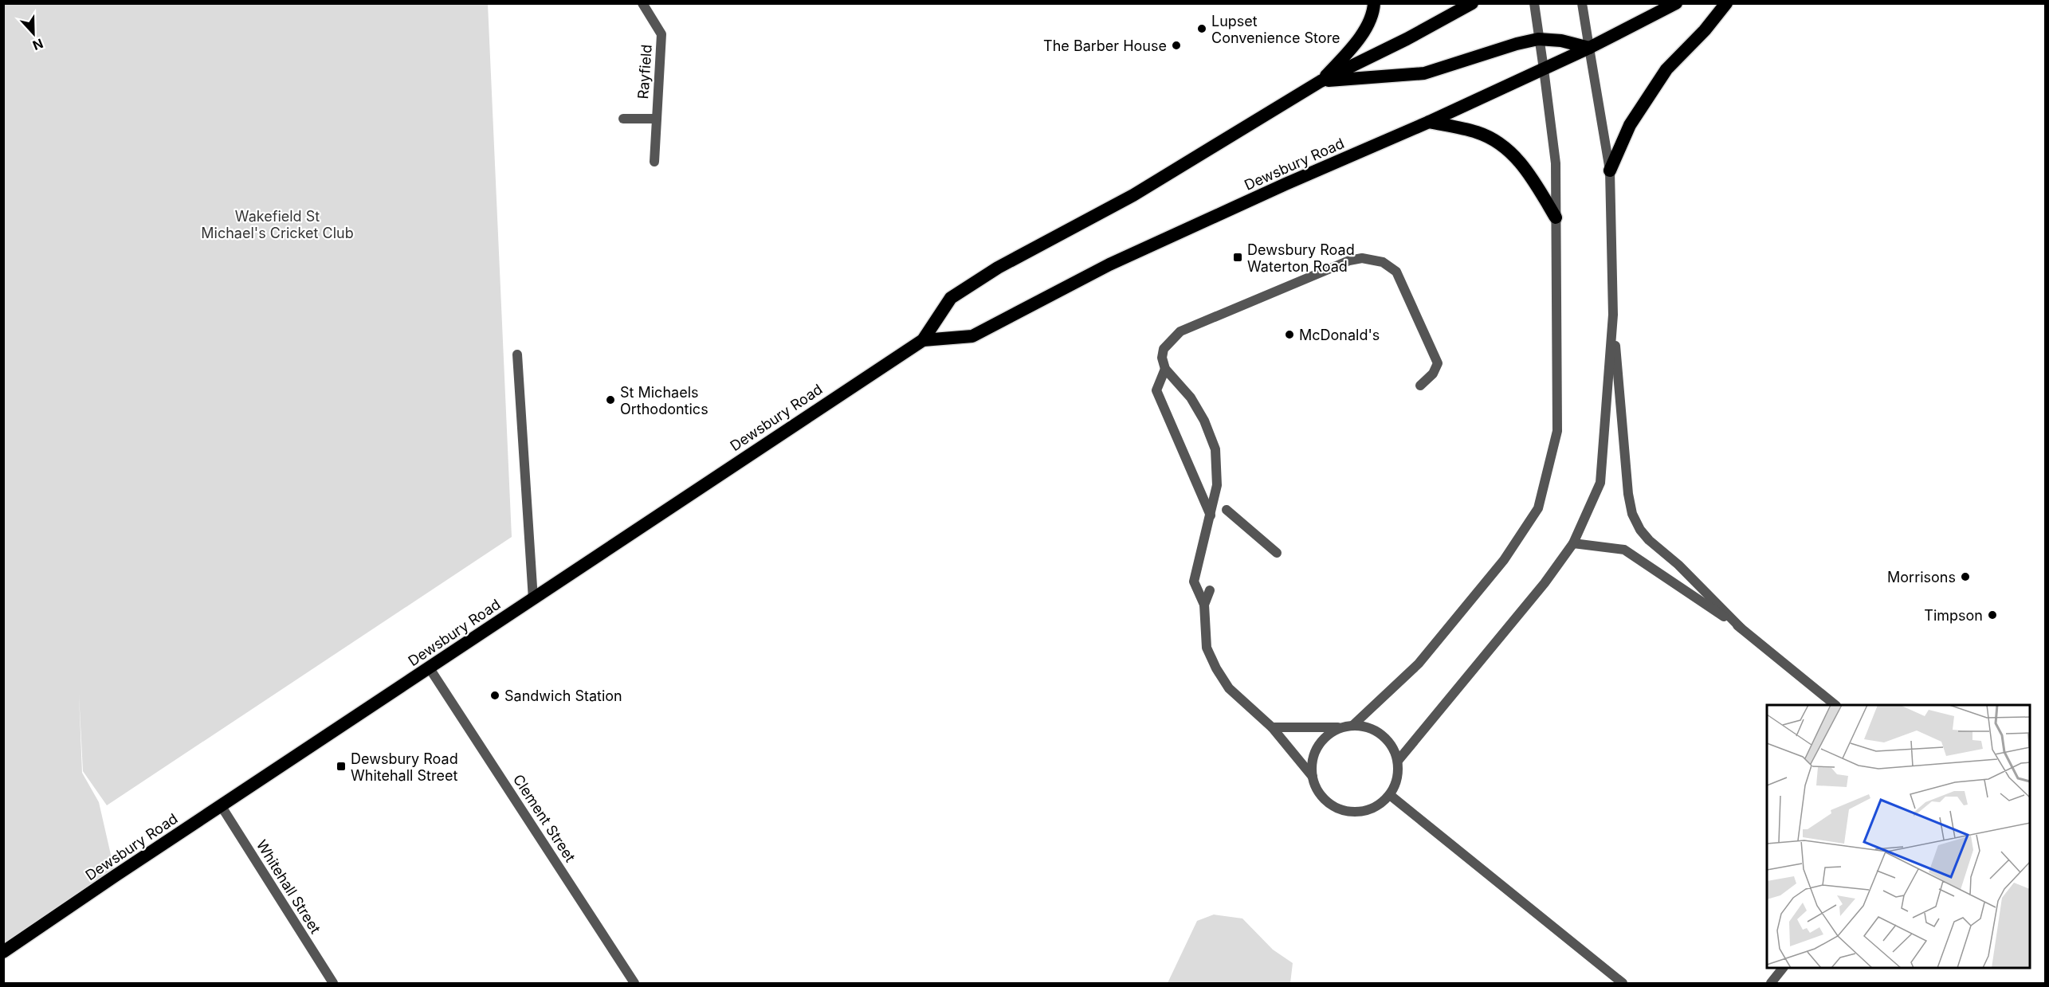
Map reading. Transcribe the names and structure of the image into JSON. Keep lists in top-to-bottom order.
{
  "streets": {
    "highway": ["Dewsbury Road"],
    "street": ["Rayfield", "Clement Street", "Whitehall Street"]
  },
  "crossings": [
    ["Dewsbury Road", "Clement Street"],
    ["Dewsbury Road", "Whitehall Street"]
  ],
  "parks": ["Wakefield St Michael's Cricket Club"],
  "places": {
    "other": [
      "Lupset Convenience Store",
      "The Barber House",
      "McDonald's",
      "St Michaels Orthodontics",
      "Morrisons",
      "Timpson",
      "Sandwich Station"
    ],
    "transit": ["Dewsbury Road Waterton Road", "Dewsbury Road Whitehall Street"]
  },
  "north": "bottom"
}
